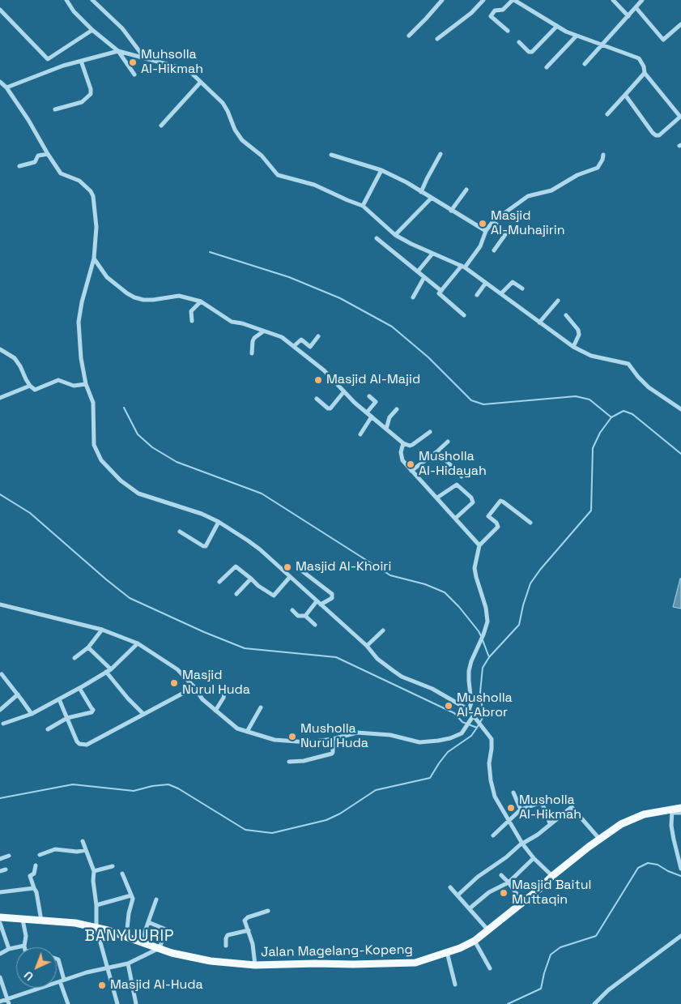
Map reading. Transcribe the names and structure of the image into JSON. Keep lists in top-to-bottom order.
{
  "streets": {
    "main road": ["Jalan Magelang-Kopeng"]
  },
  "districts": ["BANYUURIP"],
  "places": [
    "Muhsolla Al-Hikmah",
    "Masjid Al-Muhajirin",
    "Masjid Al-Majid",
    "Musholla Al-Hidayah",
    "Masjid Al-Khoiri",
    "Masjid Nurul Huda",
    "Musholla Al-Abror",
    "Musholla Nurul Huda",
    "Musholla Al-Hikmah",
    "Masjid Baitul Muttaqin",
    "Masjid Al-Huda"
  ],
  "north": "bottom left"
}
